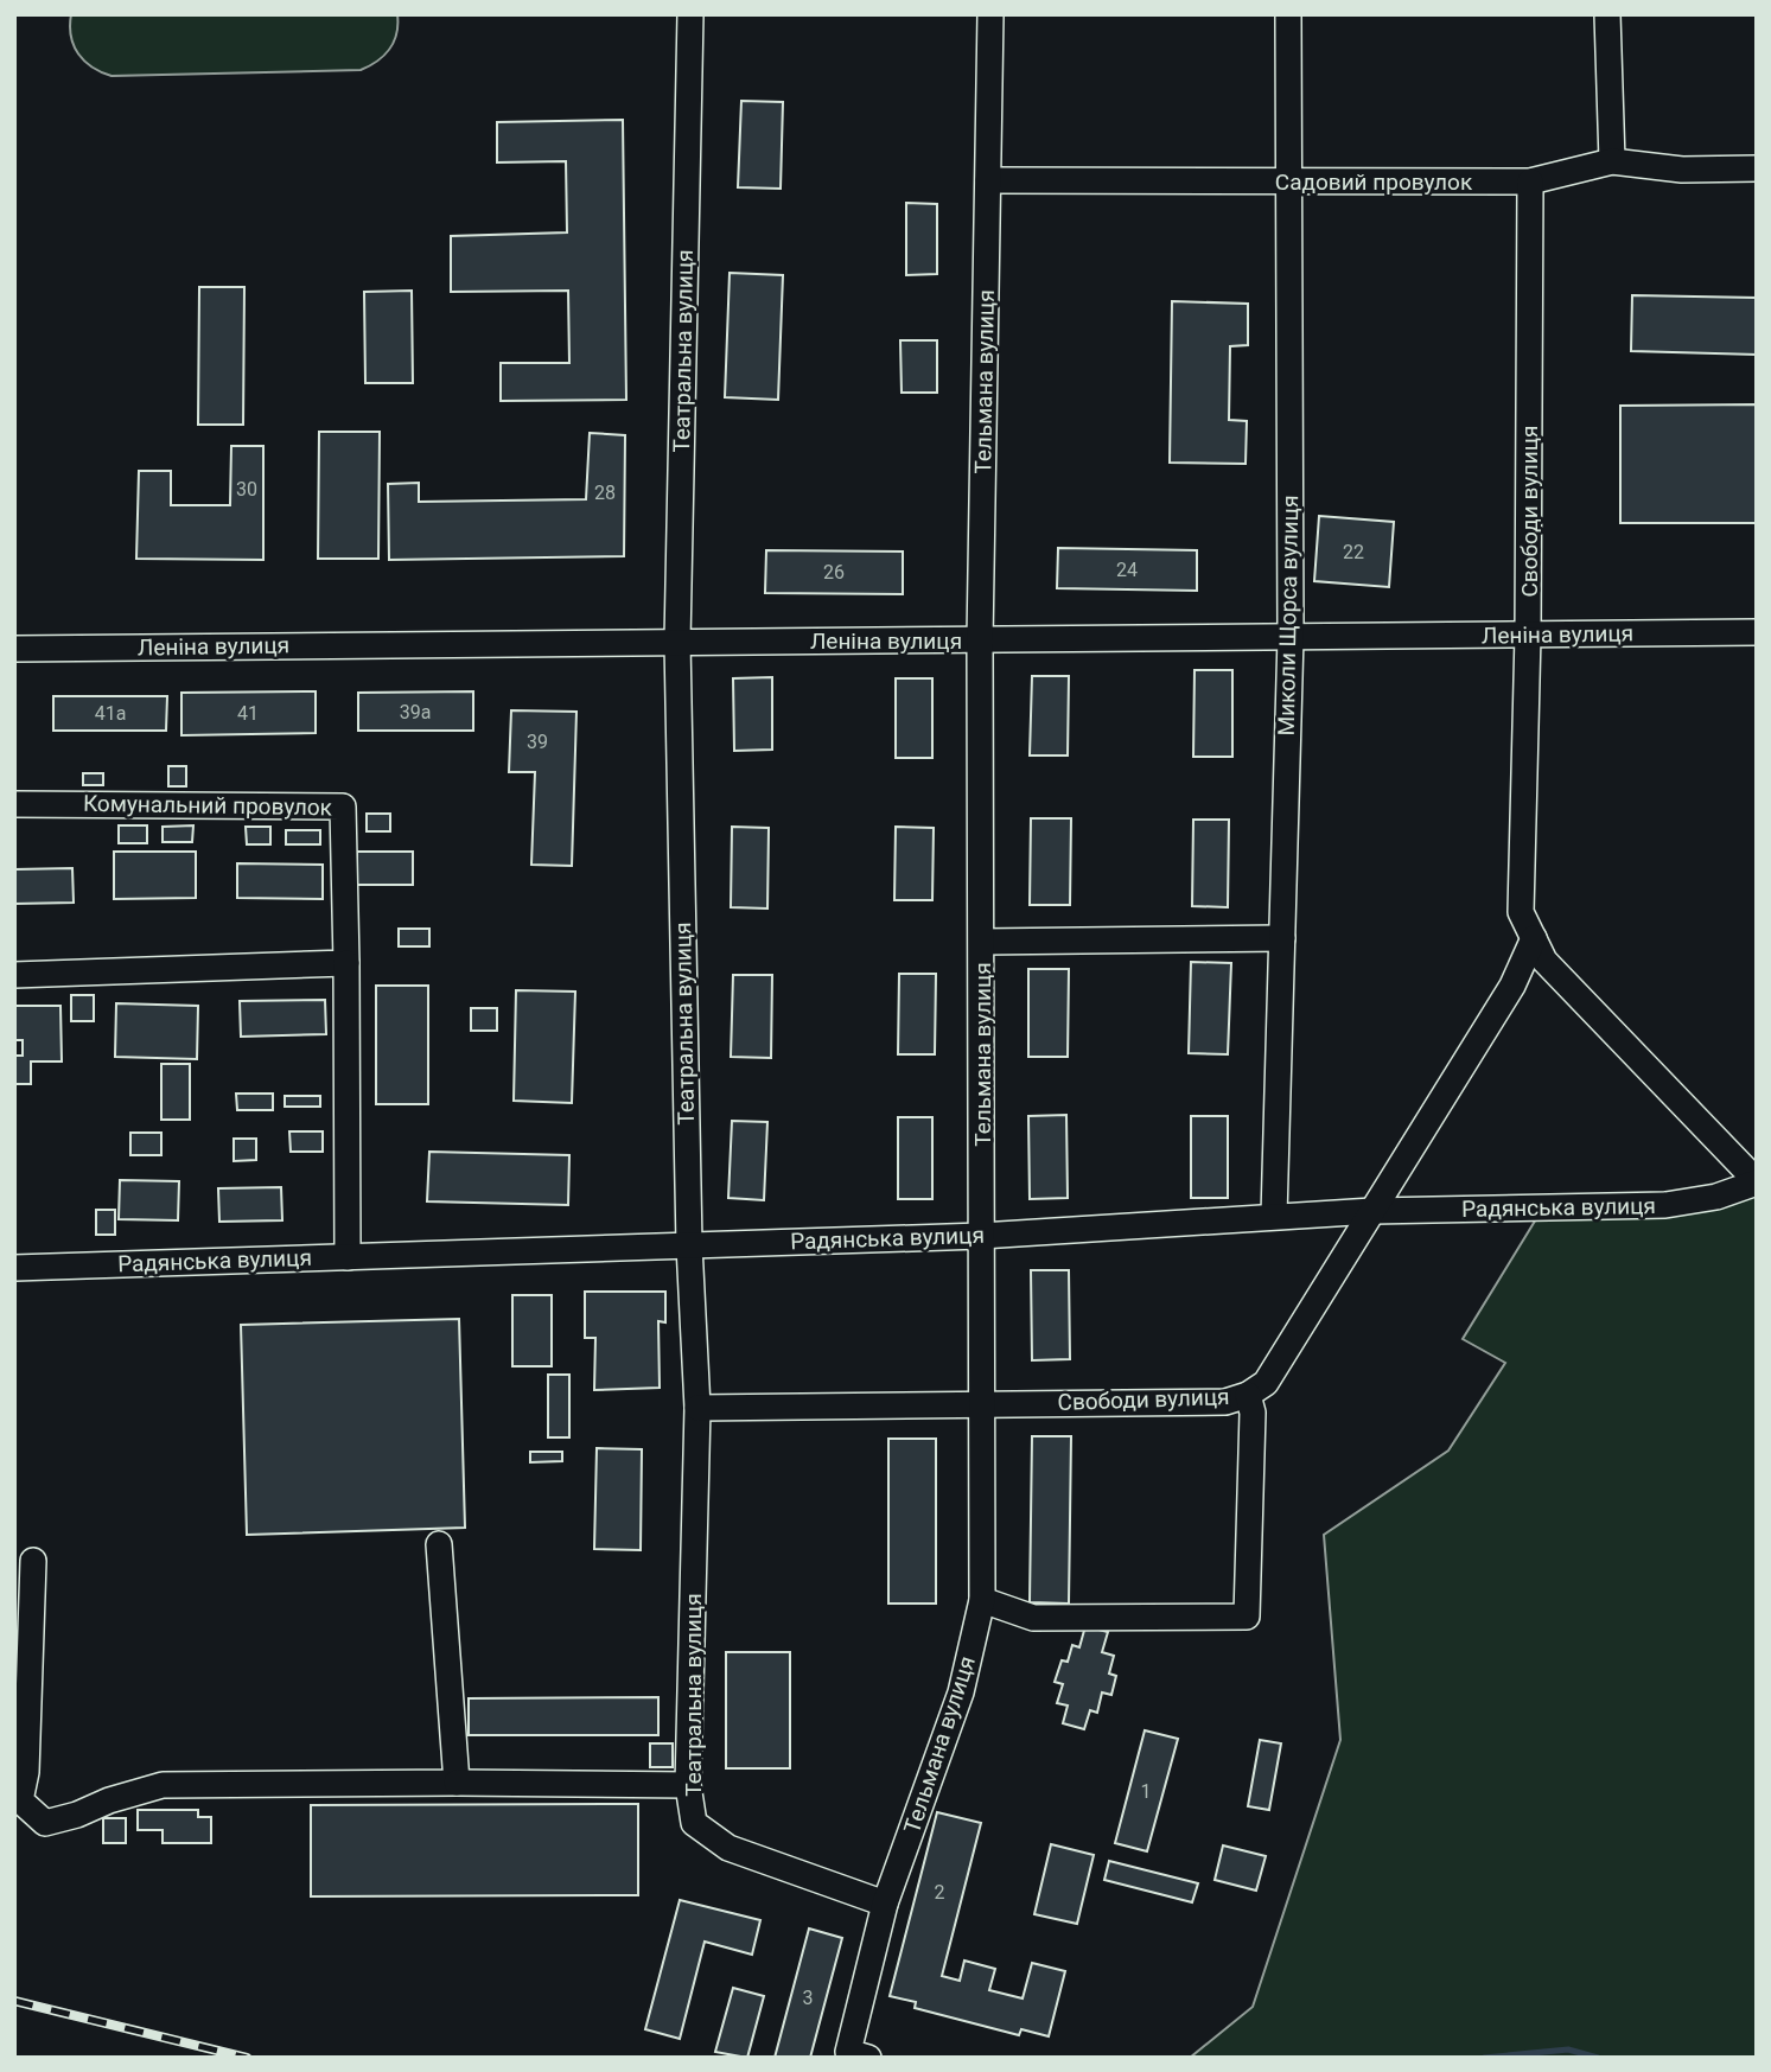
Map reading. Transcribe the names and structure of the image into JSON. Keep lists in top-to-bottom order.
{
  "streets": {
    "street": [
      "Садовий провулок",
      "Театральна вулиця",
      "Тельмана вулиця",
      "Свободи вулиця",
      "Миколи Щорса вулиця",
      "Леніна вулиця",
      "Комунальний провулок",
      "Радянська вулиця"
    ]
  },
  "crossings": [
    ["Садовий провулок", "Тельмана вулиця"],
    ["Садовий провулок", "Свободи вулиця"],
    ["Садовий провулок", "Миколи Щорса вулиця"],
    ["Театральна вулиця", "Тельмана вулиця"],
    ["Театральна вулиця", "Свободи вулиця"],
    ["Театральна вулиця", "Леніна вулиця"],
    ["Театральна вулиця", "Радянська вулиця"],
    ["Тельмана вулиця", "Свободи вулиця"],
    ["Тельмана вулиця", "Леніна вулиця"],
    ["Тельмана вулиця", "Радянська вулиця"],
    ["Свободи вулиця", "Леніна вулиця"],
    ["Свободи вулиця", "Радянська вулиця"],
    ["Миколи Щорса вулиця", "Леніна вулиця"],
    ["Миколи Щорса вулиця", "Радянська вулиця"],
    ["Комунальний провулок", "Радянська вулиця"]
  ],
  "house_numbers": [
    "30",
    "28",
    "22",
    "24",
    "26",
    "39а",
    "41а",
    "41",
    "39",
    "1",
    "2",
    "3"
  ]
}
